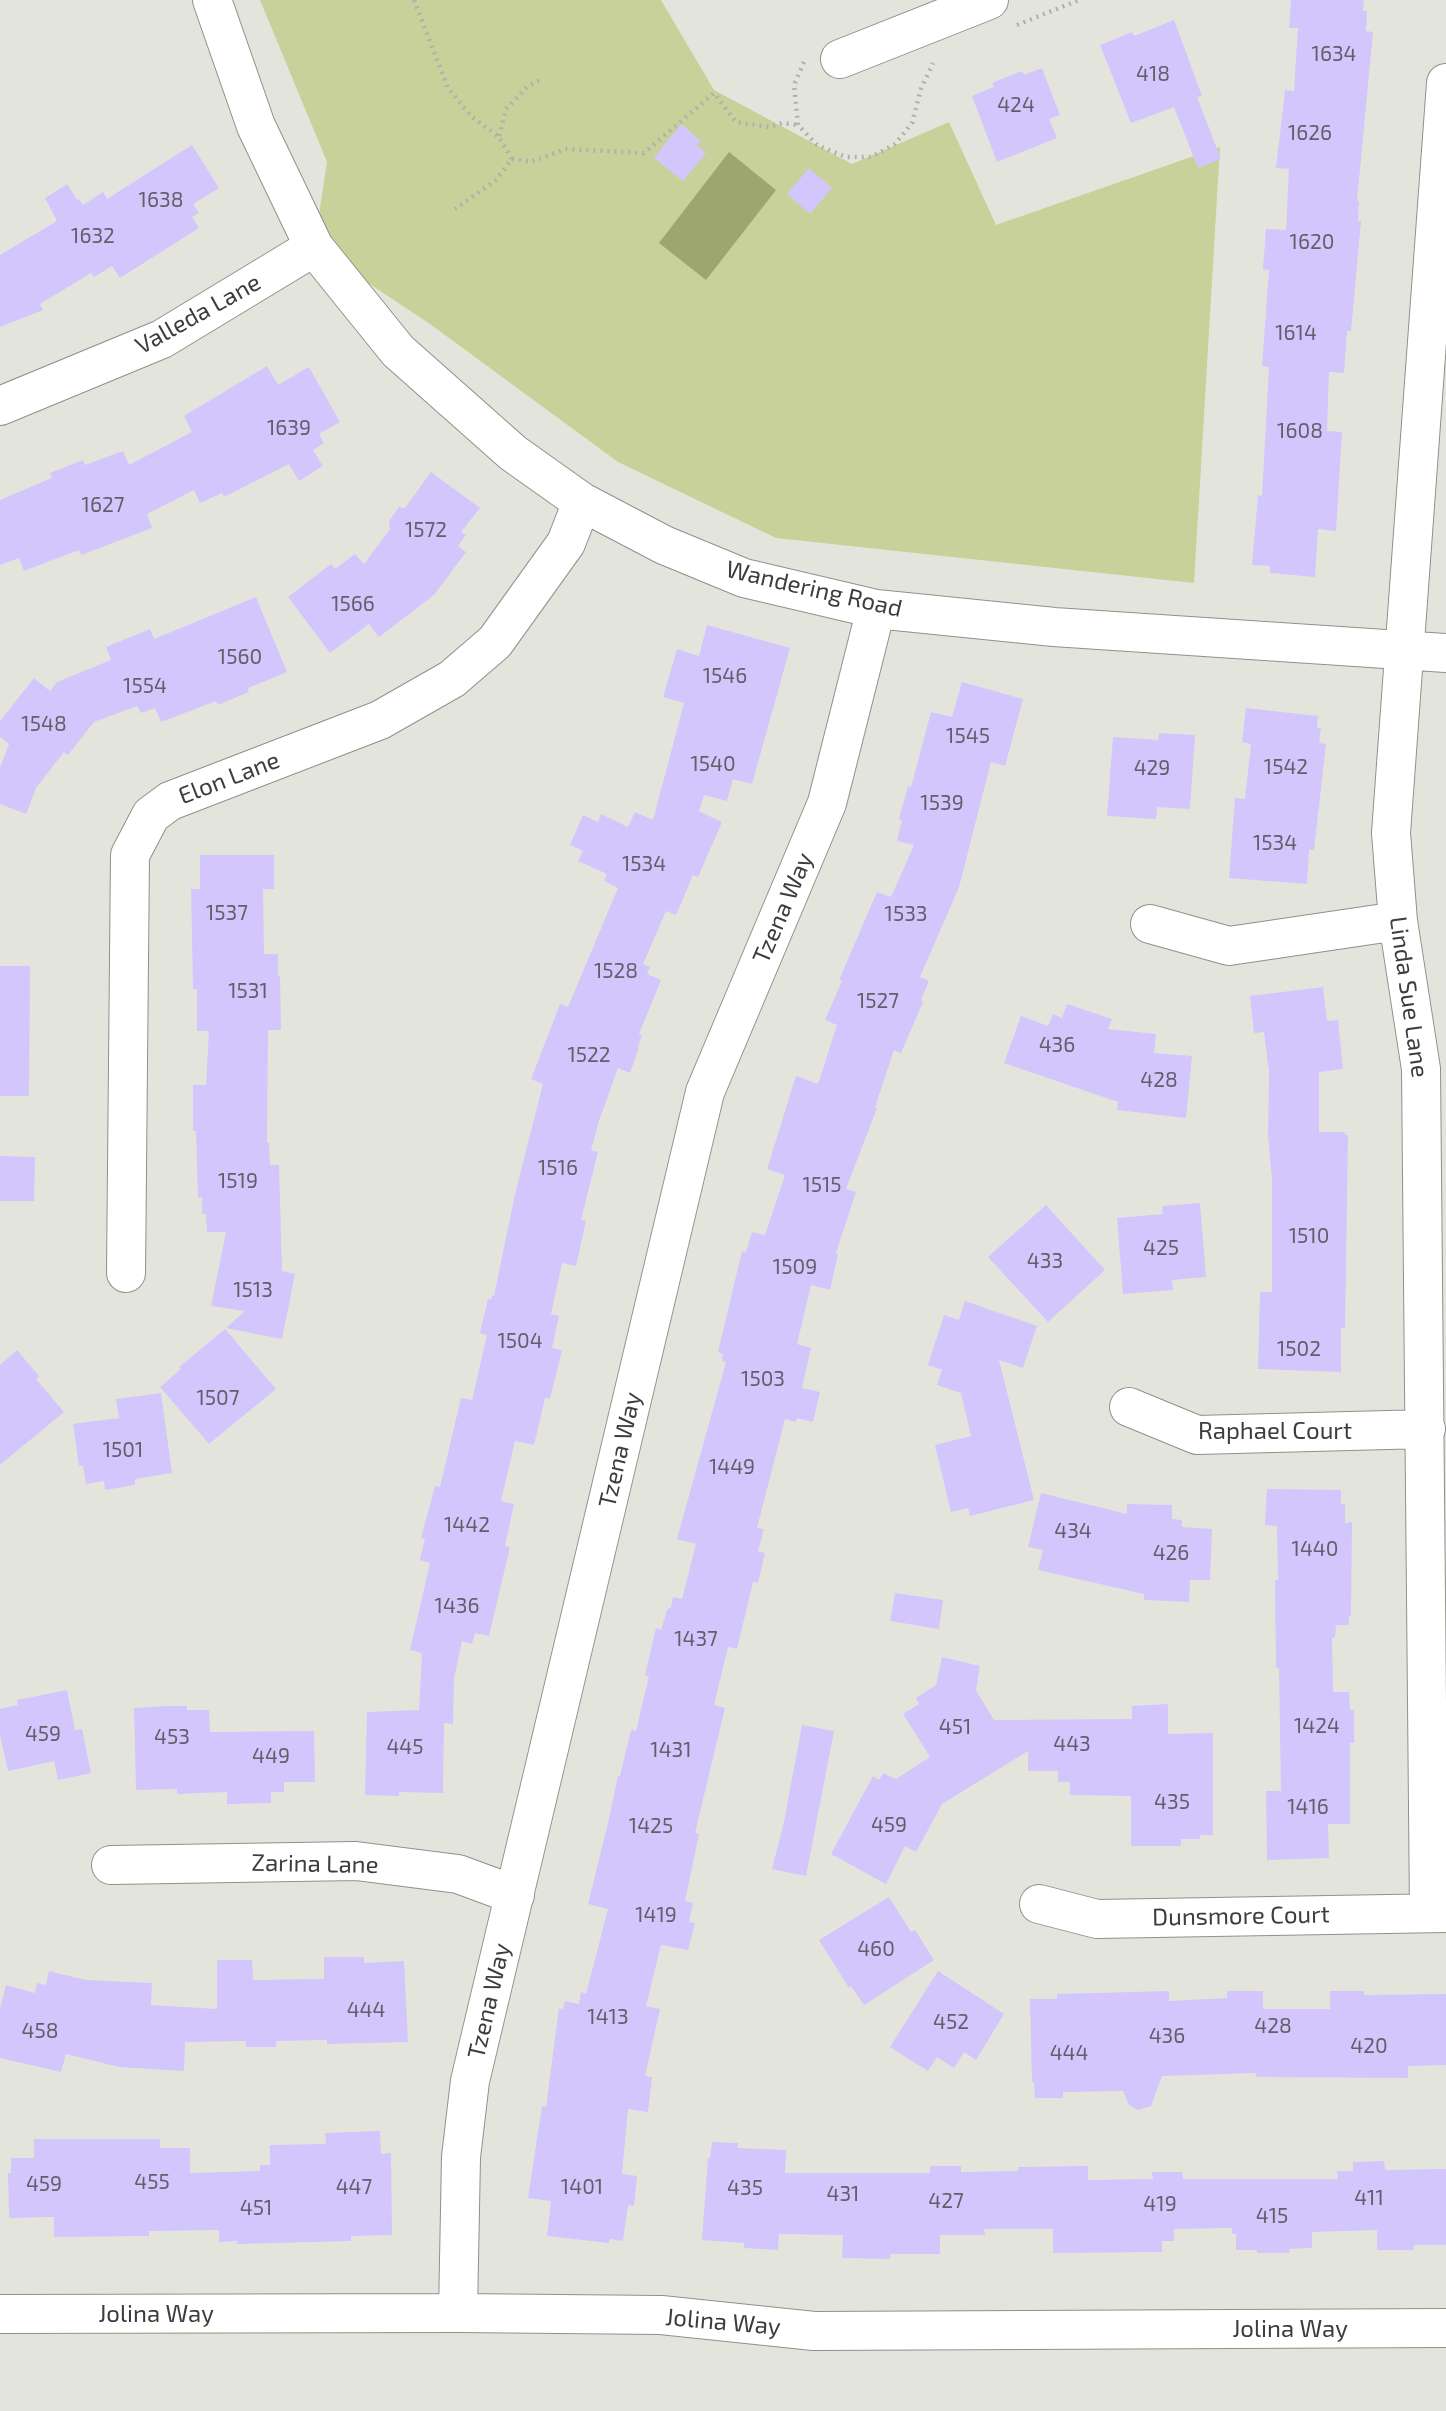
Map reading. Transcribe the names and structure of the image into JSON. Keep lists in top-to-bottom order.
{
  "streets": {
    "street": [
      "Valleda Lane",
      "Wandering Road",
      "Elon Lane",
      "Tzena Way",
      "Linda Sue Lane",
      "Raphael Court",
      "Zarina Lane",
      "Dunsmore Court",
      "Jolina Way"
    ]
  },
  "crossings": [
    ["Valleda Lane", "Wandering Road"],
    ["Wandering Road", "Elon Lane"],
    ["Wandering Road", "Tzena Way"],
    ["Wandering Road", "Linda Sue Lane"],
    ["Tzena Way", "Zarina Lane"],
    ["Tzena Way", "Jolina Way"],
    ["Linda Sue Lane", "Raphael Court"],
    ["Linda Sue Lane", "Dunsmore Court"]
  ],
  "house_numbers": [
    "1634",
    "418",
    "424",
    "1626",
    "1638",
    "1632",
    "1620",
    "1614",
    "1639",
    "1608",
    "1627",
    "1572",
    "1566",
    "1560",
    "1546",
    "1554",
    "1548",
    "1545",
    "1540",
    "1542",
    "429",
    "1539",
    "1534",
    "1534",
    "1537",
    "1533",
    "1528",
    "1531",
    "1527",
    "436",
    "1522",
    "428",
    "1516",
    "1519",
    "1515",
    "1510",
    "425",
    "433",
    "1509",
    "1513",
    "1504",
    "1502",
    "1503",
    "1507",
    "1501",
    "1449",
    "1442",
    "434",
    "1440",
    "426",
    "1436",
    "1437",
    "1424",
    "451",
    "459",
    "453",
    "443",
    "445",
    "1431",
    "449",
    "435",
    "1416",
    "459",
    "1425",
    "1419",
    "460",
    "444",
    "1413",
    "452",
    "428",
    "458",
    "436",
    "420",
    "444",
    "455",
    "459",
    "447",
    "1401",
    "435",
    "431",
    "411",
    "427",
    "419",
    "451",
    "415"
  ]
}
